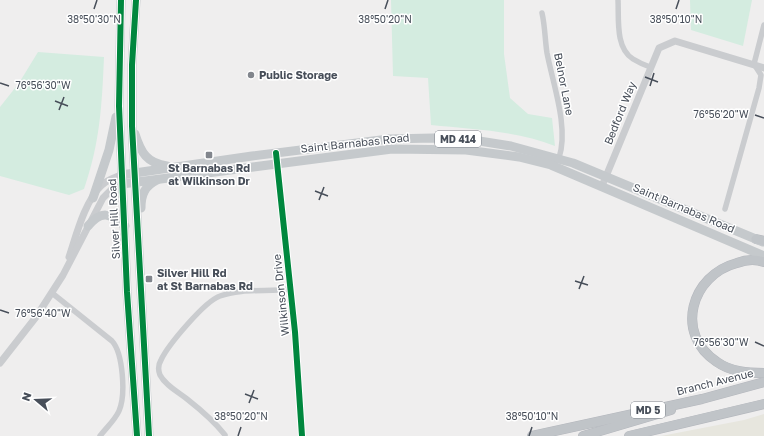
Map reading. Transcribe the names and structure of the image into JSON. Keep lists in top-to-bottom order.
{
  "streets": {
    "highway": ["Branch Avenue", "MD 5"],
    "main road": ["MD 414", "Saint Barnabas Road", "Silver Hill Road"],
    "street": ["Belnor Lane", "Bedford Way", "Wilkinson Drive"]
  },
  "crossings": [
    ["Belnor Lane", "Saint Barnabas Road"],
    ["Bedford Way", "Saint Barnabas Road"],
    ["MD 414", "Saint Barnabas Road"],
    ["MD 414", "Silver Hill Road"],
    ["Saint Barnabas Road", "Silver Hill Road"],
    ["Saint Barnabas Road", "Wilkinson Drive"]
  ],
  "places": {
    "other": ["Public Storage"],
    "transit": ["St Barnabas Rd at Wilkinson Dr", "Silver Hill Rd at St Barnabas Rd"]
  },
  "north": "left",
  "coordinates": [
    "38°50'30\"N",
    "38°50'20\"N",
    "38°50'10\"N",
    "76°56'30\"W",
    "76°56'20\"W",
    "76°56'40\"W"
  ]
}
